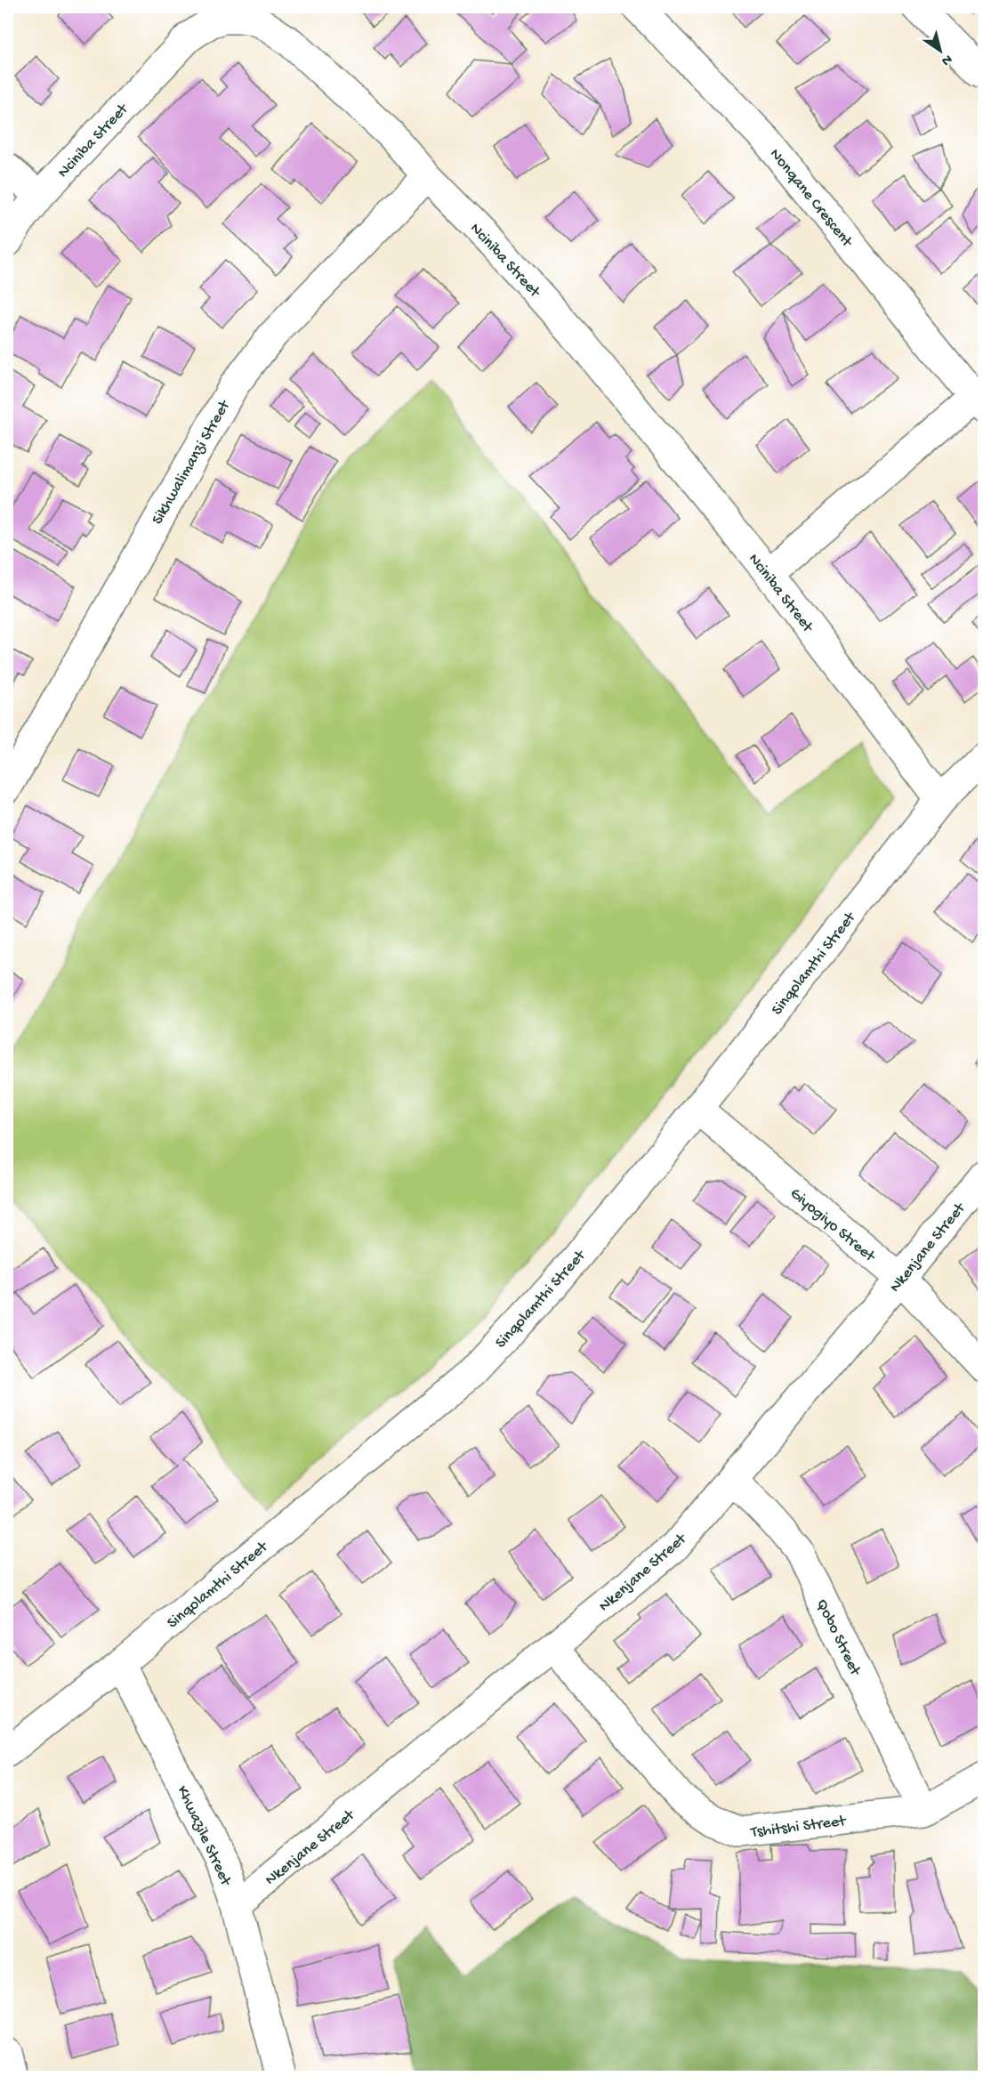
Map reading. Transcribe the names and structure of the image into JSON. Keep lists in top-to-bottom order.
{
  "streets": {
    "street": [
      "Nciniba Street",
      "Nonqane Crescent",
      "Sikhwalimanzi Street",
      "Sinqolamthi Street",
      "Giyogiyo Street",
      "Nkenjane Street",
      "Qobo Street",
      "Tshitshi Street",
      "Khwazile Street"
    ]
  },
  "crossings": [
    ["Nciniba Street", "Nonqane Crescent"],
    ["Nciniba Street", "Sikhwalimanzi Street"],
    ["Nciniba Street", "Sinqolamthi Street"],
    ["Sinqolamthi Street", "Giyogiyo Street"],
    ["Sinqolamthi Street", "Khwazile Street"],
    ["Giyogiyo Street", "Nkenjane Street"],
    ["Nkenjane Street", "Qobo Street"],
    ["Nkenjane Street", "Tshitshi Street"],
    ["Nkenjane Street", "Khwazile Street"],
    ["Qobo Street", "Tshitshi Street"]
  ],
  "north": "bottom right"
}
